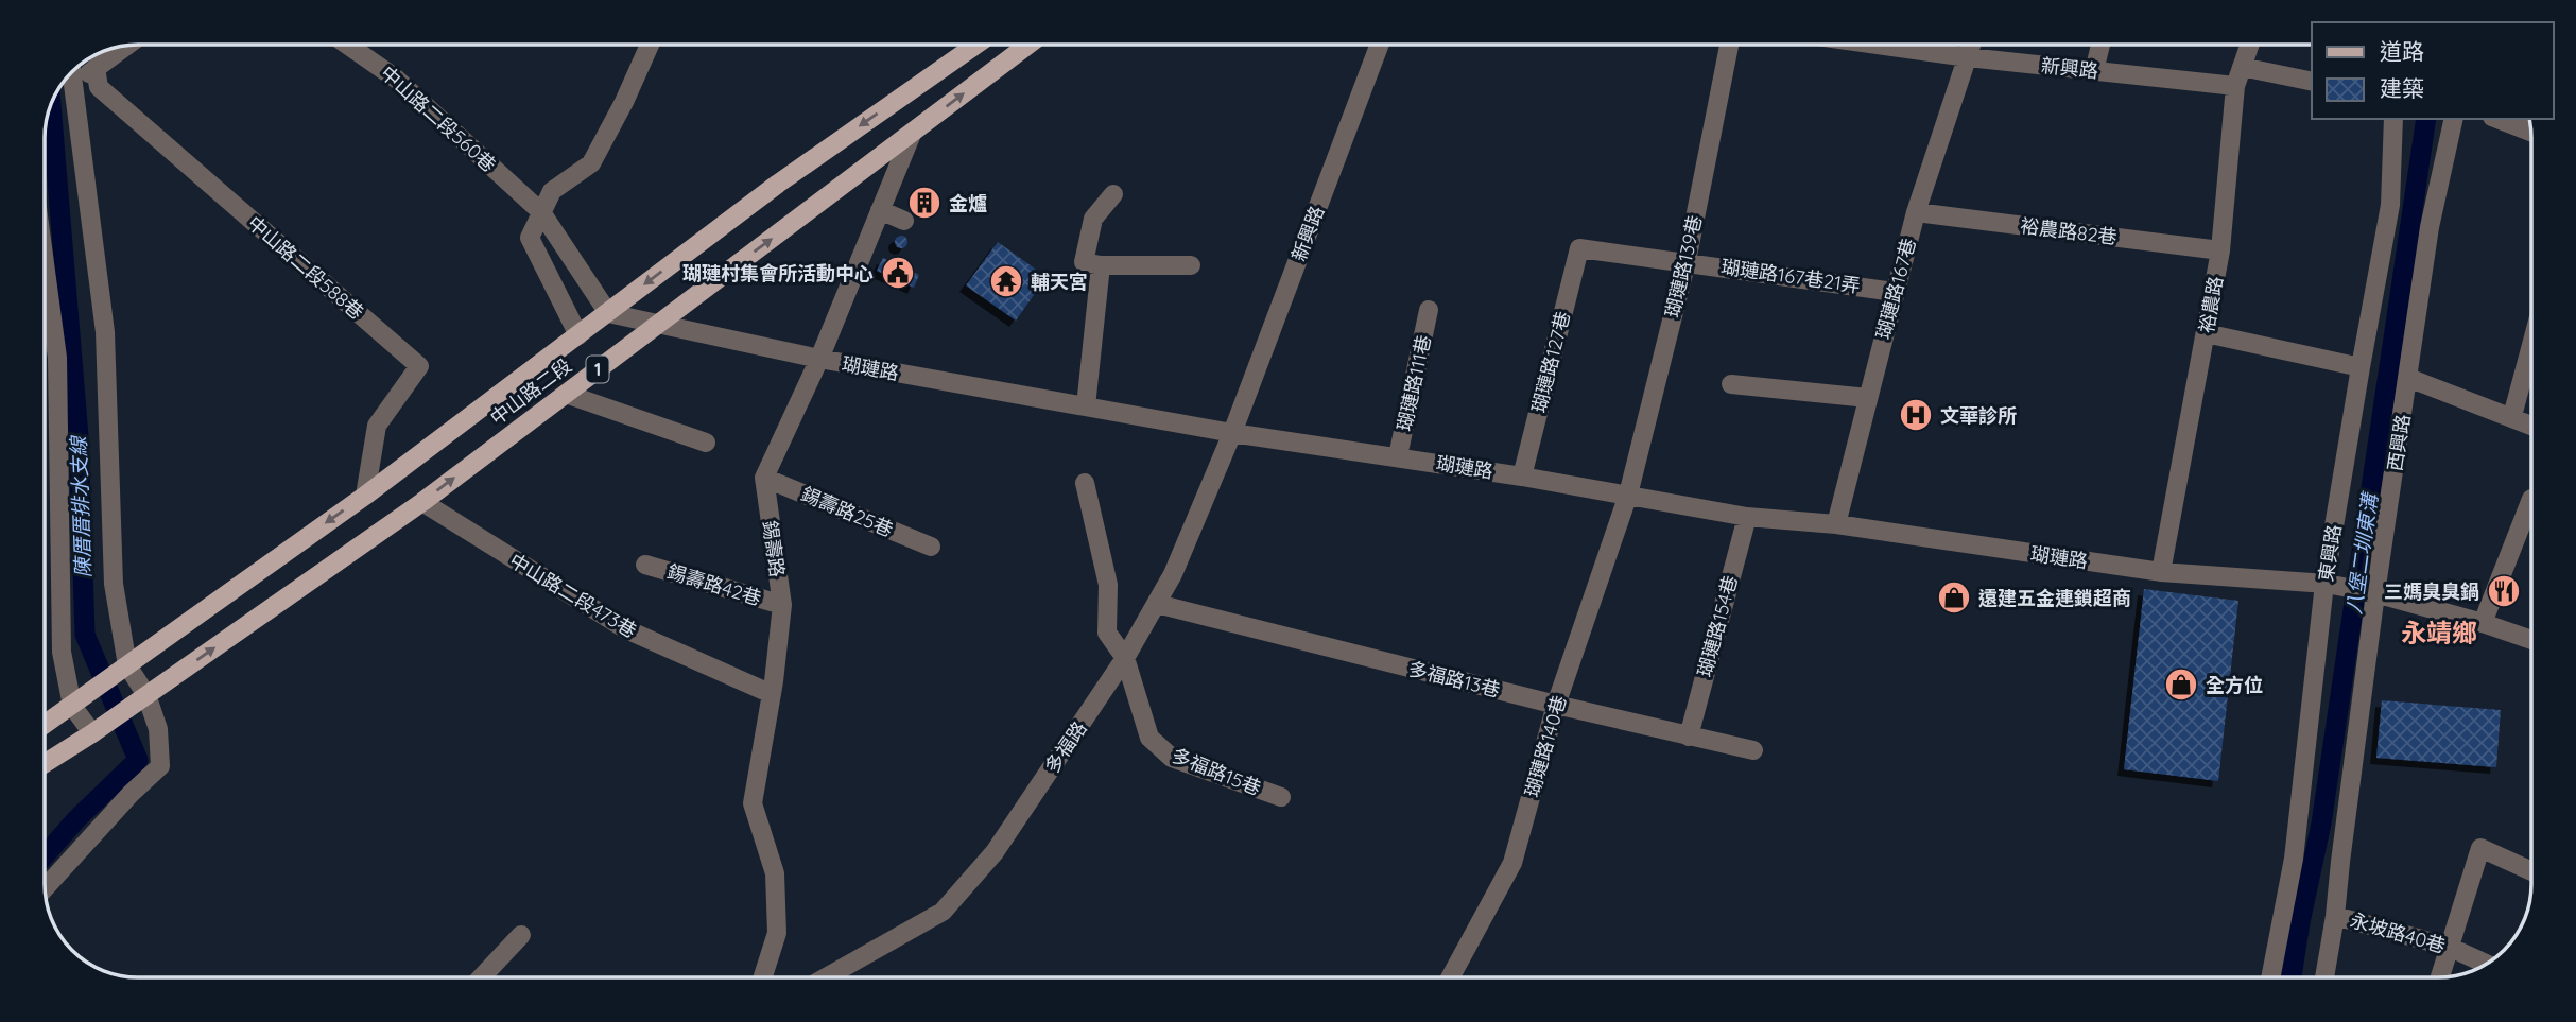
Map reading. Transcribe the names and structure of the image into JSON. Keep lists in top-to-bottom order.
{
  "streets": {
    "main road": ["1", "中山路二段"],
    "street": [
      "新興路",
      "中山路二段560巷",
      "裕農路82巷",
      "瑚璉路139巷",
      "中山路二段588巷",
      "瑚璉路167巷21弄",
      "瑚璉路167巷",
      "裕農路",
      "瑚璉路127巷",
      "瑚璉路",
      "瑚璉路111巷",
      "西興路",
      "錫壽路25巷",
      "錫壽路",
      "東興路",
      "錫壽路42巷",
      "中山路二段473巷",
      "瑚璉路154巷",
      "多福路13巷",
      "瑚璉路140巷",
      "多福路",
      "多福路15巷",
      "永坡路40巷"
    ]
  },
  "crossings": [
    ["新興路", "瑚璉路167巷"],
    ["新興路", "裕農路"],
    ["新興路", "瑚璉路"],
    ["新興路", "多福路"],
    ["中山路二段560巷", "瑚璉路"],
    ["中山路二段560巷", "中山路二段"],
    ["裕農路82巷", "瑚璉路167巷"],
    ["裕農路82巷", "裕農路"],
    ["瑚璉路139巷", "瑚璉路167巷21弄"],
    ["瑚璉路139巷", "瑚璉路"],
    ["瑚璉路139巷", "瑚璉路140巷"],
    ["中山路二段588巷", "中山路二段"],
    ["瑚璉路167巷21弄", "瑚璉路167巷"],
    ["瑚璉路167巷21弄", "瑚璉路127巷"],
    ["瑚璉路167巷", "瑚璉路"],
    ["裕農路", "瑚璉路"],
    ["瑚璉路127巷", "瑚璉路"],
    ["瑚璉路", "瑚璉路111巷"],
    ["瑚璉路", "中山路二段"],
    ["瑚璉路", "西興路"],
    ["瑚璉路", "東興路"],
    ["瑚璉路", "瑚璉路154巷"],
    ["瑚璉路", "瑚璉路140巷"],
    ["瑚璉路", "多福路"],
    ["1", "中山路二段"],
    ["中山路二段", "中山路二段473巷"],
    ["西興路", "永坡路40巷"],
    ["錫壽路25巷", "錫壽路"],
    ["錫壽路", "錫壽路42巷"],
    ["錫壽路", "中山路二段473巷"],
    ["瑚璉路154巷", "多福路13巷"],
    ["多福路13巷", "瑚璉路140巷"],
    ["多福路13巷", "多福路"],
    ["多福路", "多福路15巷"]
  ],
  "districts": ["永靖鄉"],
  "water": ["陳厝厝排水支線", "八堡二圳東溝"],
  "places": {
    "building": ["金爐"],
    "public building": ["瑚璉村集會所活動中心"],
    "temple": ["輔天宮"],
    "hospital": ["文華診所"],
    "restaurant": ["三媽臭臭鍋"],
    "shop": ["遠建五金連鎖超商", "全方位"]
  },
  "legend": ["道路", "建築"]
}
